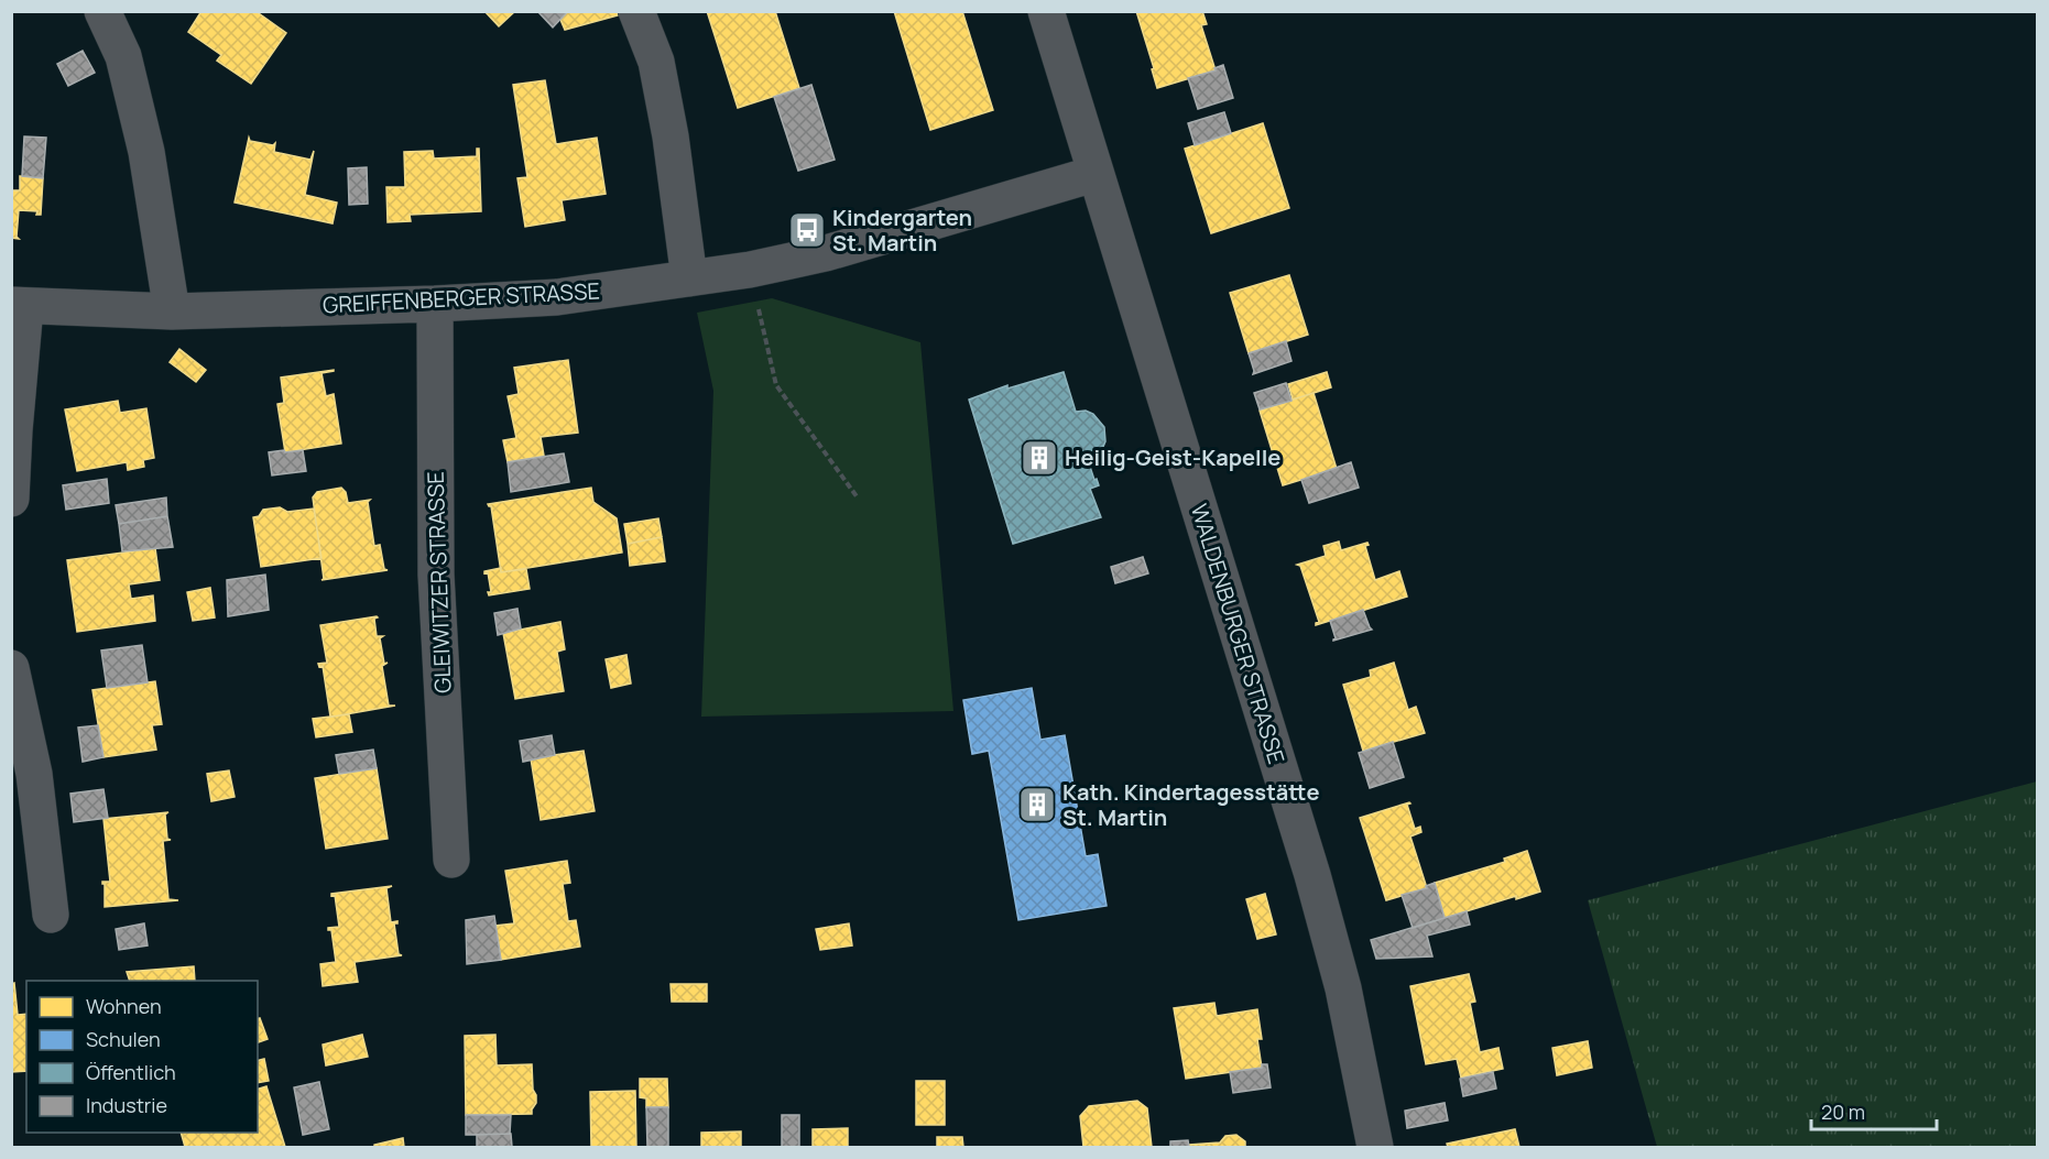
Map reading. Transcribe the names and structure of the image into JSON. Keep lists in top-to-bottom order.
{
  "streets": {
    "street": ["GREIFFENBERGER STRASSE", "GLEIWITZER STRASSE", "WALDENBURGER STRASSE"]
  },
  "crossings": [
    ["GREIFFENBERGER STRASSE", "GLEIWITZER STRASSE"],
    ["GREIFFENBERGER STRASSE", "WALDENBURGER STRASSE"]
  ],
  "places": {
    "bus stop": ["Kindergarten St. Martin"],
    "building": ["Heilig-Geist-Kapelle", "Kath. Kindertagesstätte St. Martin"]
  },
  "legend": [
    "Wohnen",
    "Schulen",
    "Öffentlich",
    "Industrie"
  ],
  "scale_bar": "20 m"
}
